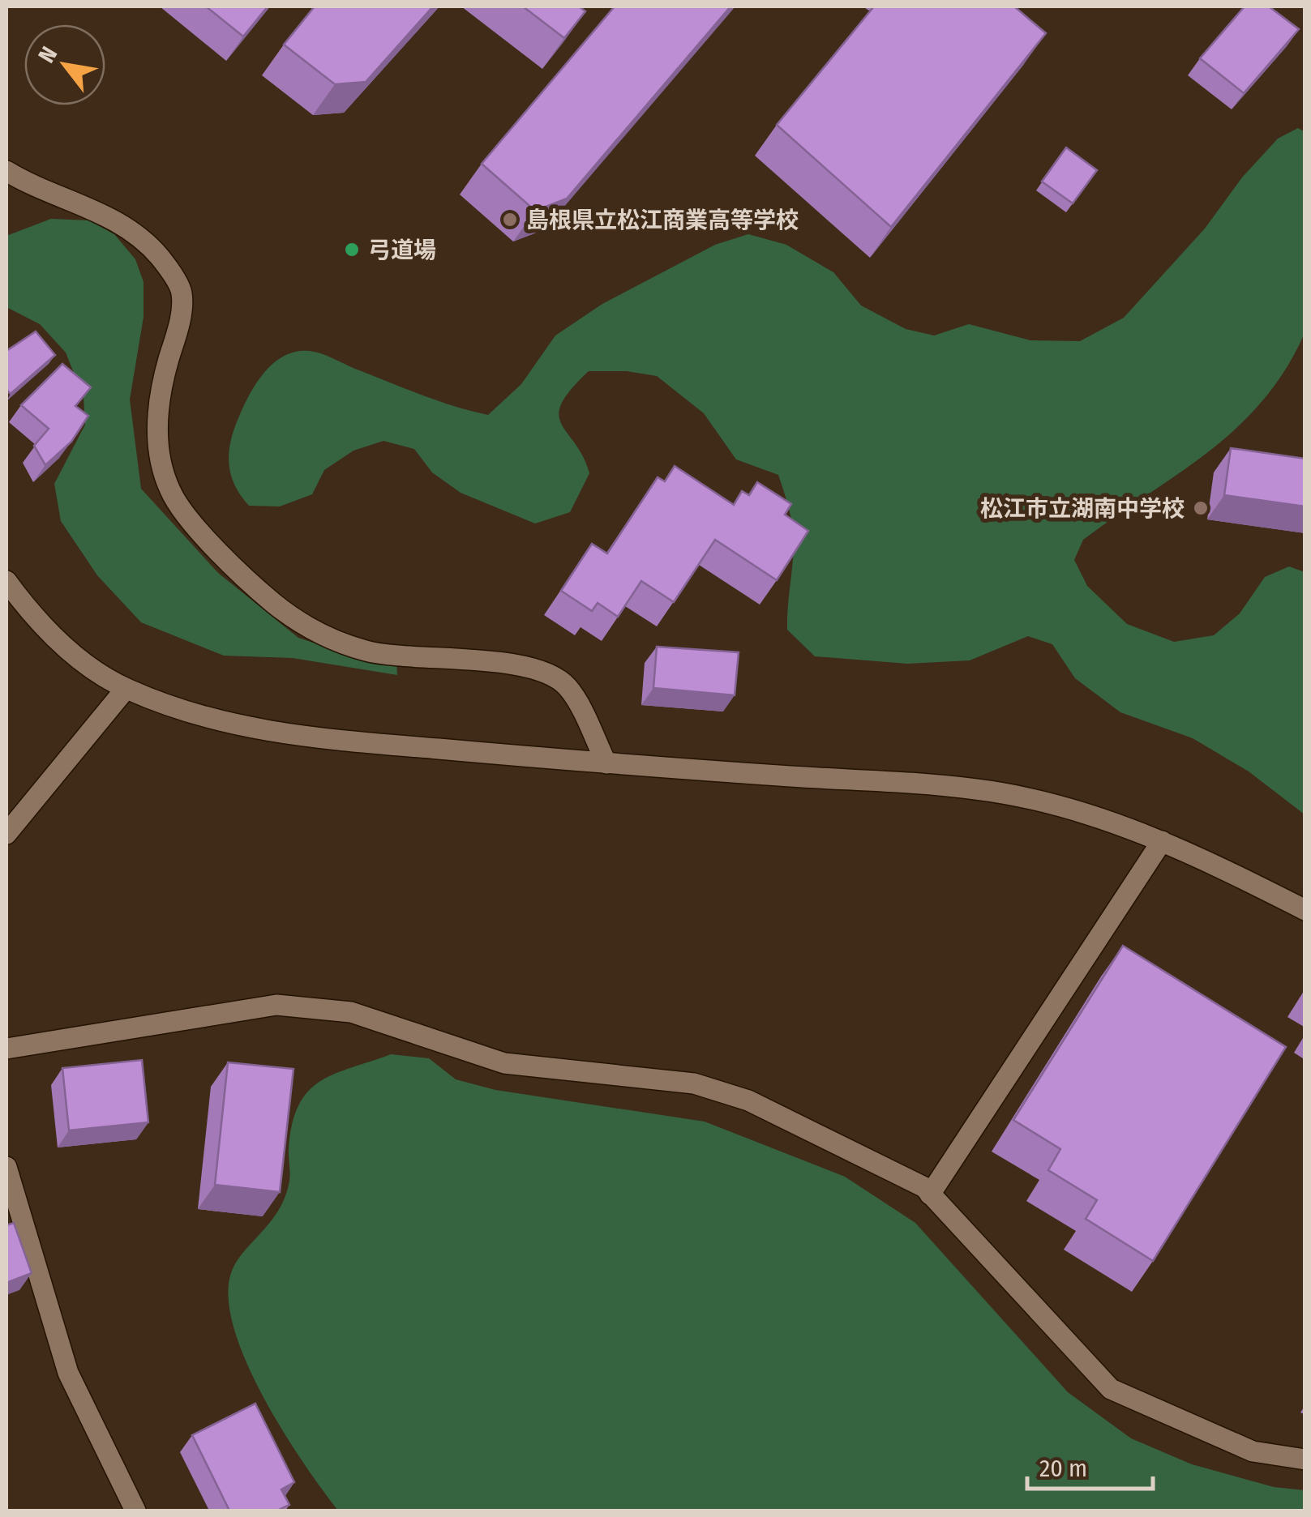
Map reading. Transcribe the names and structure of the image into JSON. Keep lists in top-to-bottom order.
{
  "places": ["島根県立松江商業高等学校", "弓道場", "松江市立湖南中学校"],
  "scale_bar": "20 m",
  "north": "top left"
}
